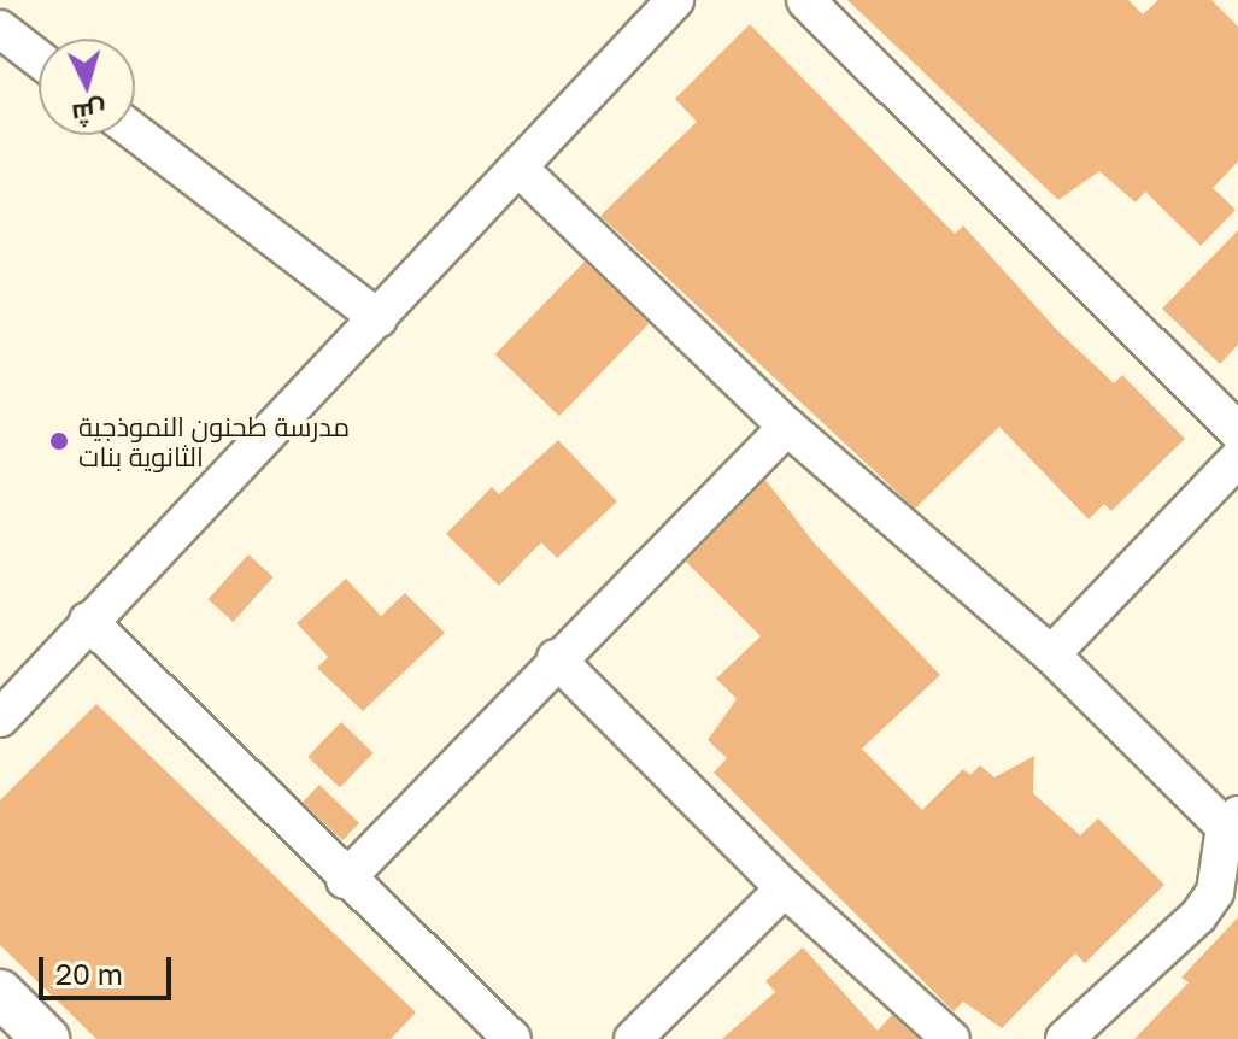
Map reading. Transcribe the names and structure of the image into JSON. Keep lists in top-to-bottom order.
{
  "places": ["مدرسة طحنون النموذجية الثانوية بنات"],
  "scale_bar": "20 m",
  "north": "bottom"
}
